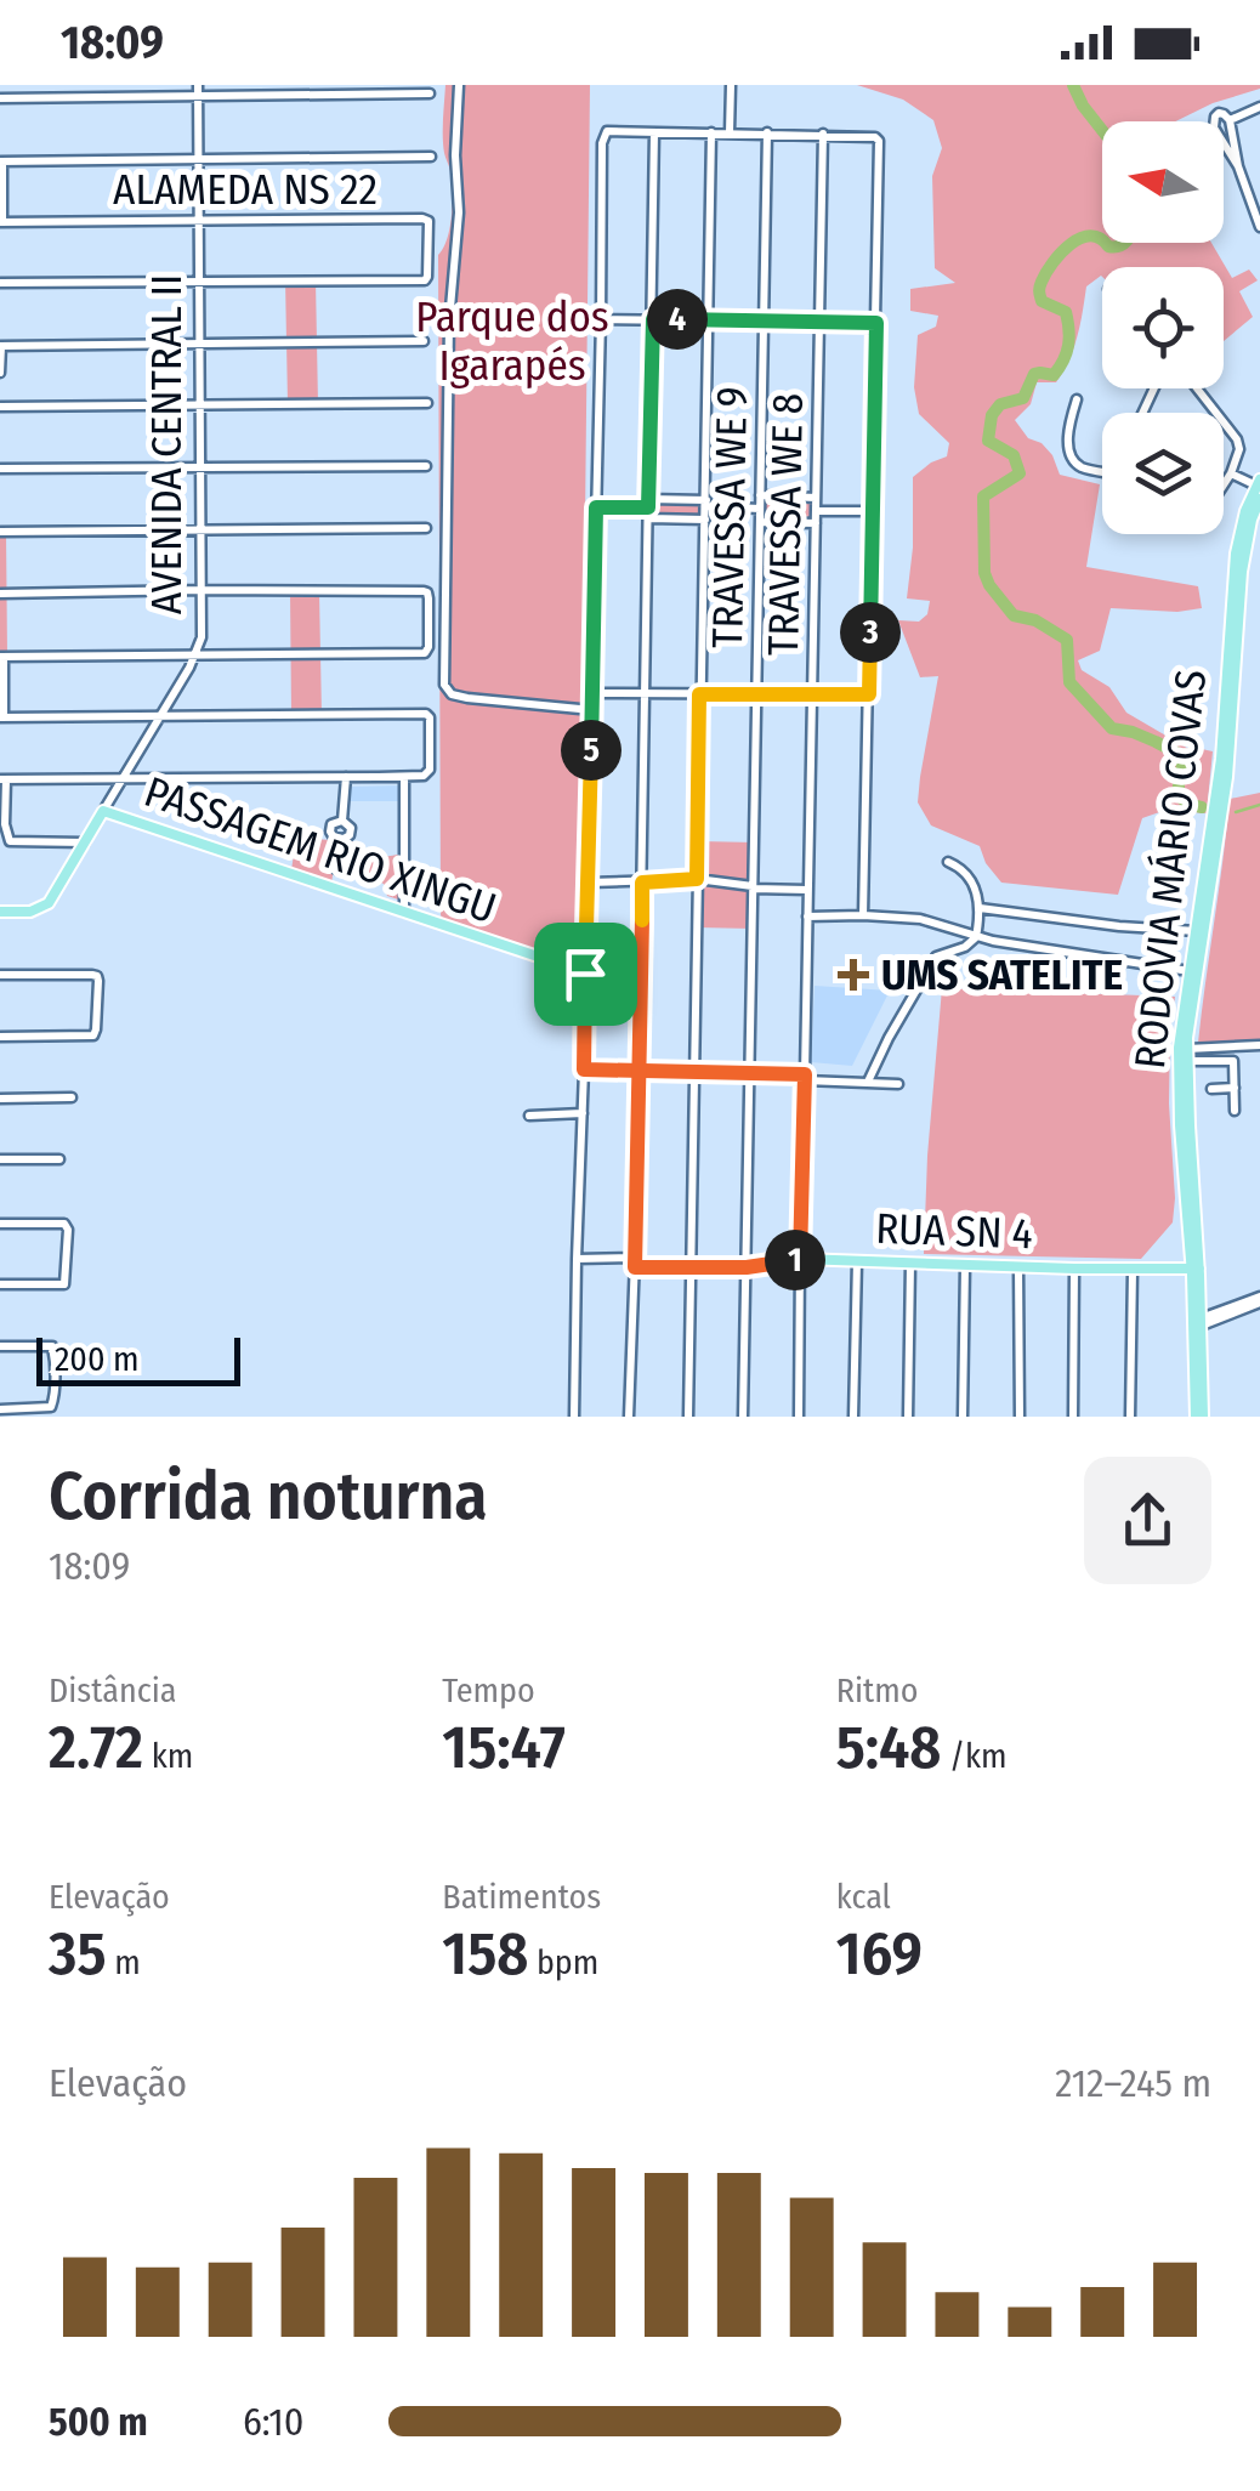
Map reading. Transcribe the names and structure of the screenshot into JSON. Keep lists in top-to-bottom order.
{
  "streets": {
    "main road": [
      "AVENIDA CENTRAL II",
      "PASSAGEM RIO XINGU",
      "RODOVIA MÁRIO COVAS",
      "RUA SN 4"
    ],
    "street": ["ALAMEDA NS 22", "TRAVESSA WE 9", "TRAVESSA WE 8"]
  },
  "crossings": [
    ["ALAMEDA NS 22", "AVENIDA CENTRAL II"],
    ["AVENIDA CENTRAL II", "PASSAGEM RIO XINGU"],
    ["TRAVESSA WE 9", "RUA SN 4"],
    ["RODOVIA MÁRIO COVAS", "RUA SN 4"]
  ],
  "parks": ["Parque dos Igarapés"],
  "places": {
    "health": ["UMS SATELITE"]
  },
  "scale_bar": "200 m",
  "north": "left",
  "page": {
    "status": "18:09",
    "pins": [
      "4",
      "3",
      "5",
      "1"
    ],
    "scale": "200 m",
    "heading": ["Corrida noturna", "18:09"],
    "stats": [
      ["Distância", "2.72 km"],
      ["Tempo", "15:47"],
      ["Ritmo", "5:48 /km"],
      ["Elevação", "35 m"],
      ["Batimentos", "158 bpm"],
      ["kcal", "169"]
    ],
    "chart": ["Elevação", "212–245 m"],
    "list": [
      {
        "name": "500 m",
        "note": "6:10"
      }
    ]
  }
}
